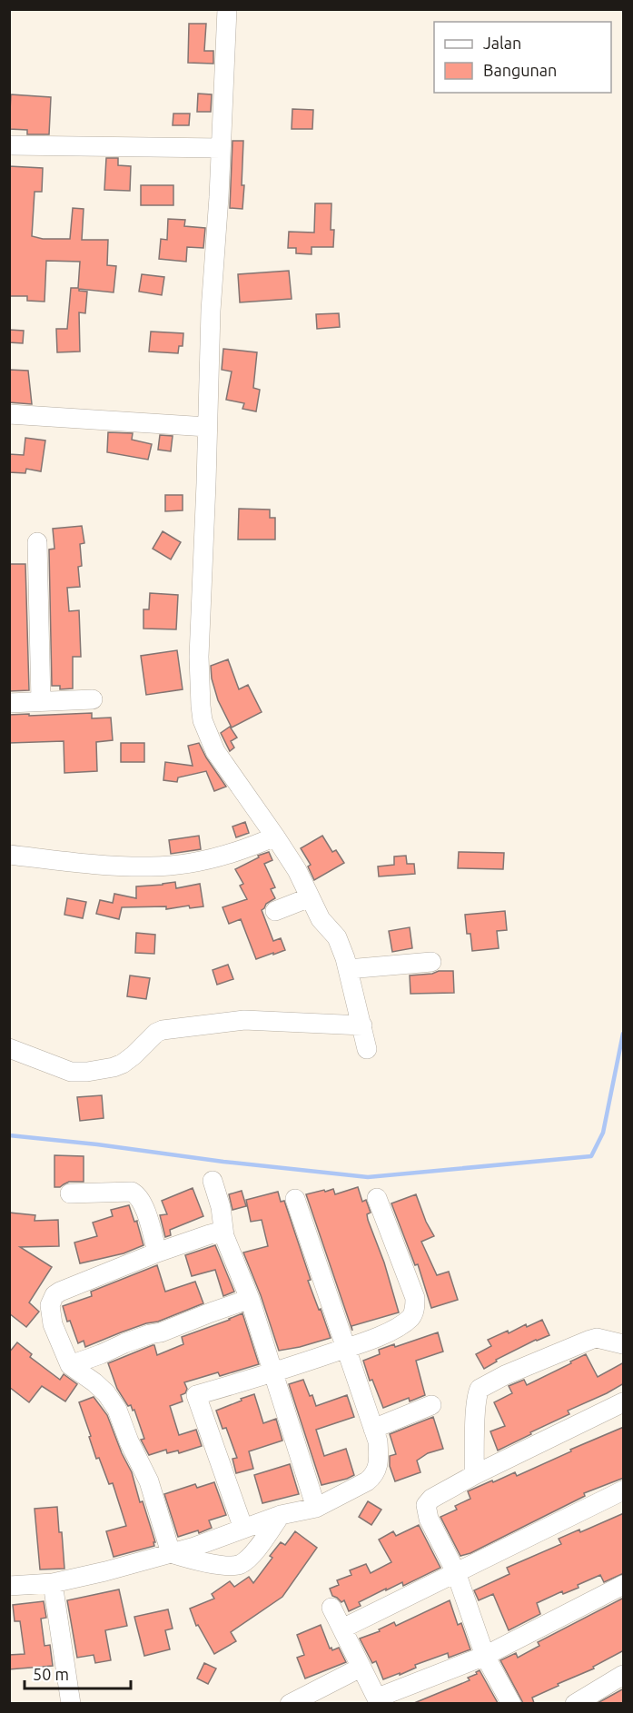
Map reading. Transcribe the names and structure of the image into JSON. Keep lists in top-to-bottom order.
{
  "legend": ["Jalan", "Bangunan"],
  "scale_bar": "50 m"
}
